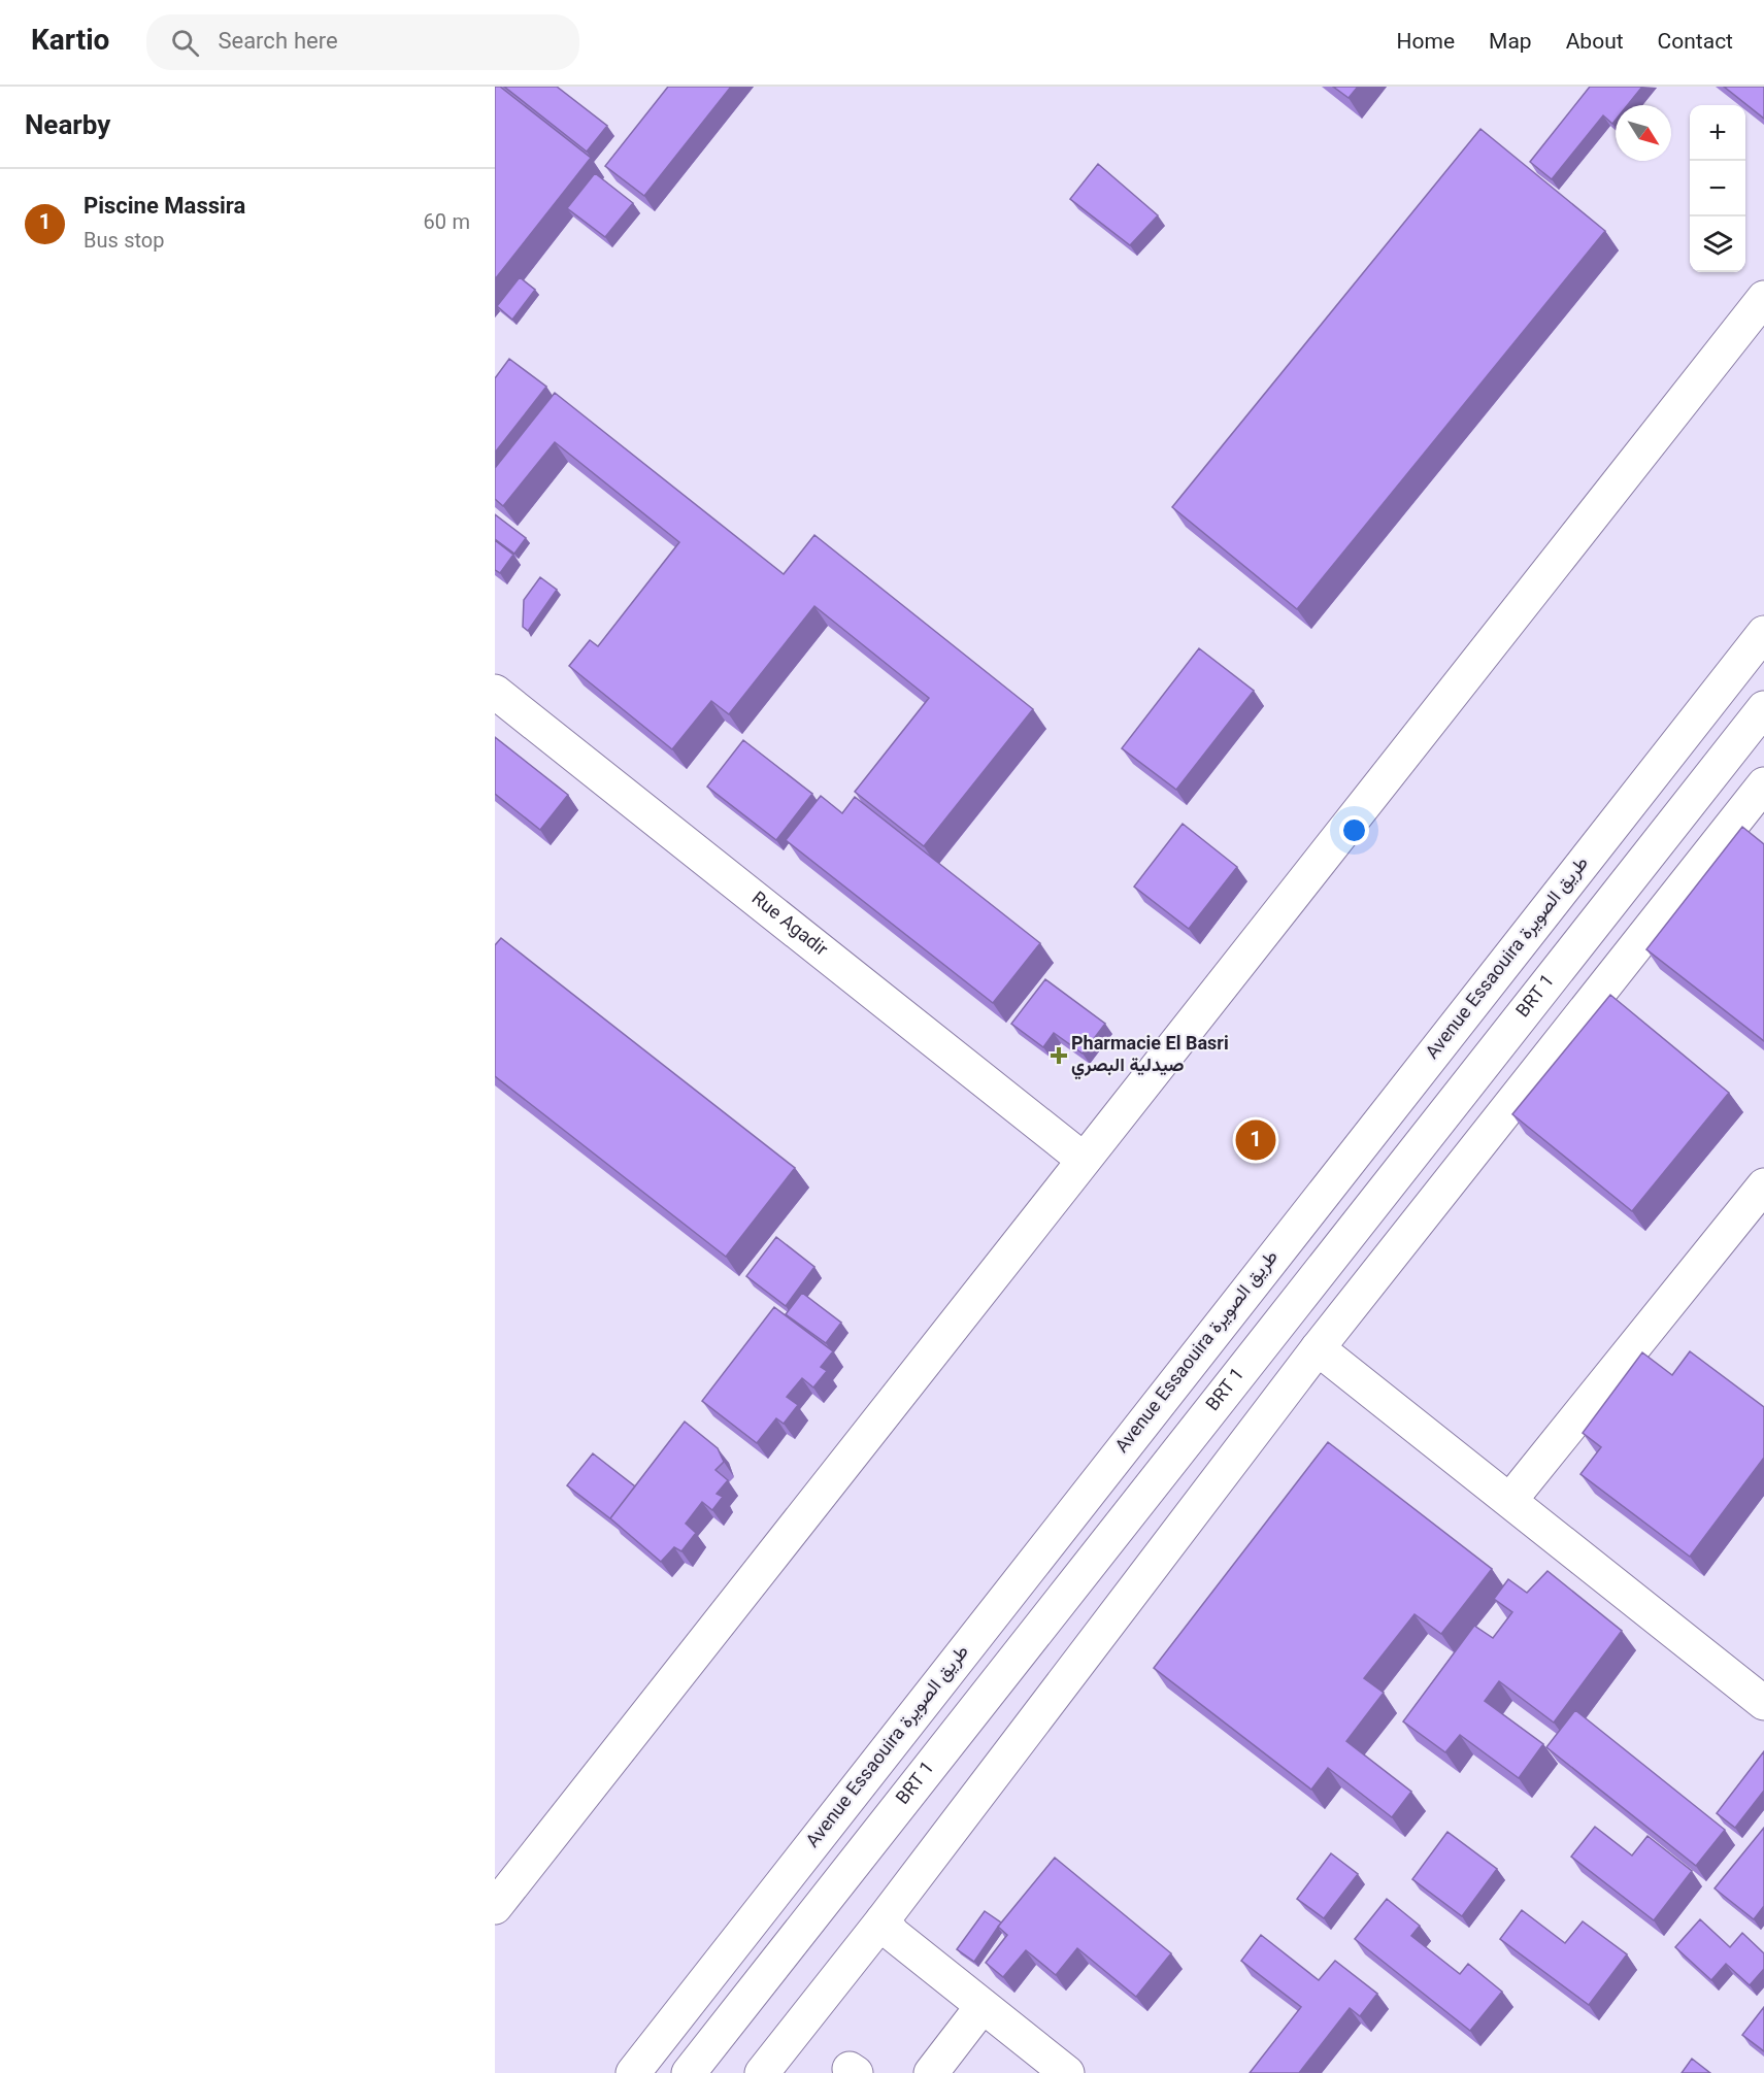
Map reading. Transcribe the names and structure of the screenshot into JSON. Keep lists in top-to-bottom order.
{
  "streets": {
    "street": ["Rue Agadir", "Avenue Essaouira طريق الصويرة", "BRT 1"]
  },
  "places": {
    "health": ["Pharmacie El Basri صيدلية البصري"]
  },
  "north": "bottom right",
  "page": {
    "header": "Kartio",
    "search": "Search here",
    "nav": [
      "Home",
      "Map",
      "About",
      "Contact"
    ],
    "heading": "Nearby",
    "map_buttons": ["+", "−"],
    "list": [
      {
        "mark": "1",
        "name": "Piscine Massira",
        "note": "Bus stop",
        "value": "60 m"
      }
    ],
    "pins": "1"
  }
}
